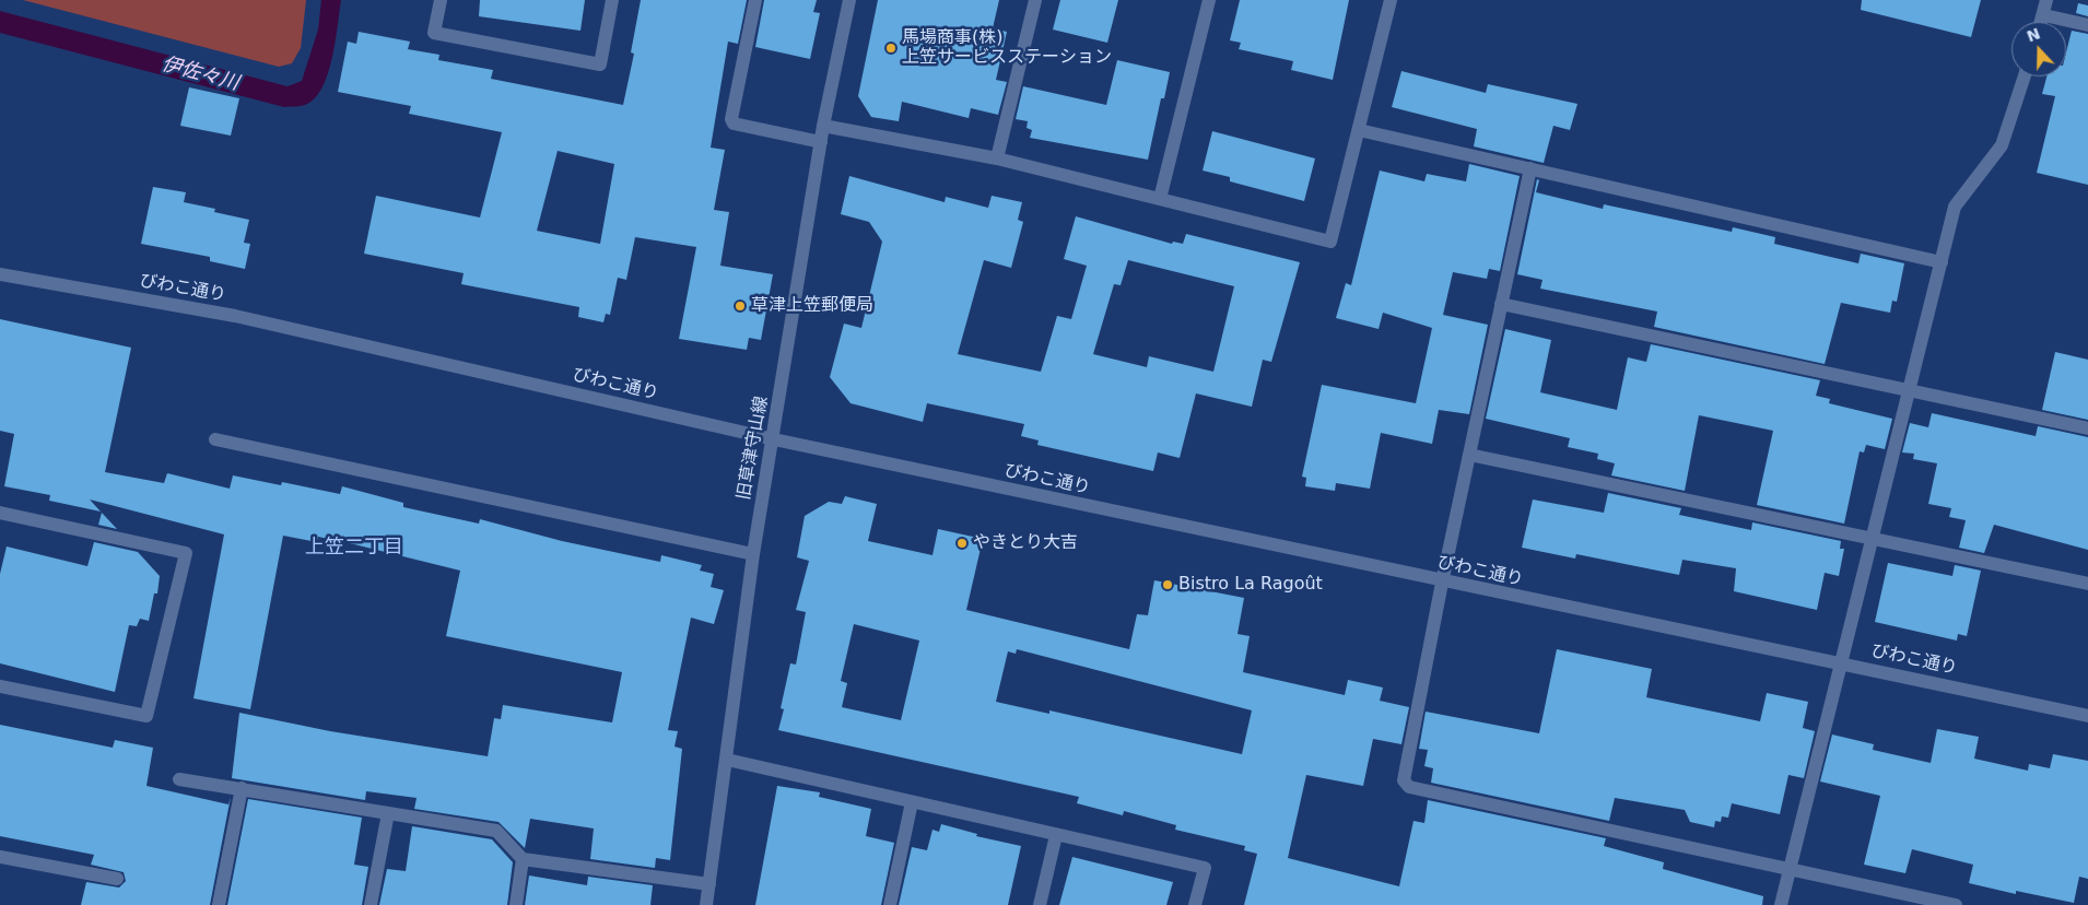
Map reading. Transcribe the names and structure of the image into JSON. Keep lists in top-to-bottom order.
{
  "streets": {
    "street": ["びわこ通り", "旧草津守山線"]
  },
  "crossings": [
    ["びわこ通り", "旧草津守山線"]
  ],
  "districts": ["上笠二丁目"],
  "water": ["伊佐々川"],
  "places": [
    "馬場商事(株) 上笠サービスステーション",
    "草津上笠郵便局",
    "やきとり大吉",
    "Bistro La Ragoût"
  ],
  "north": "top"
}
